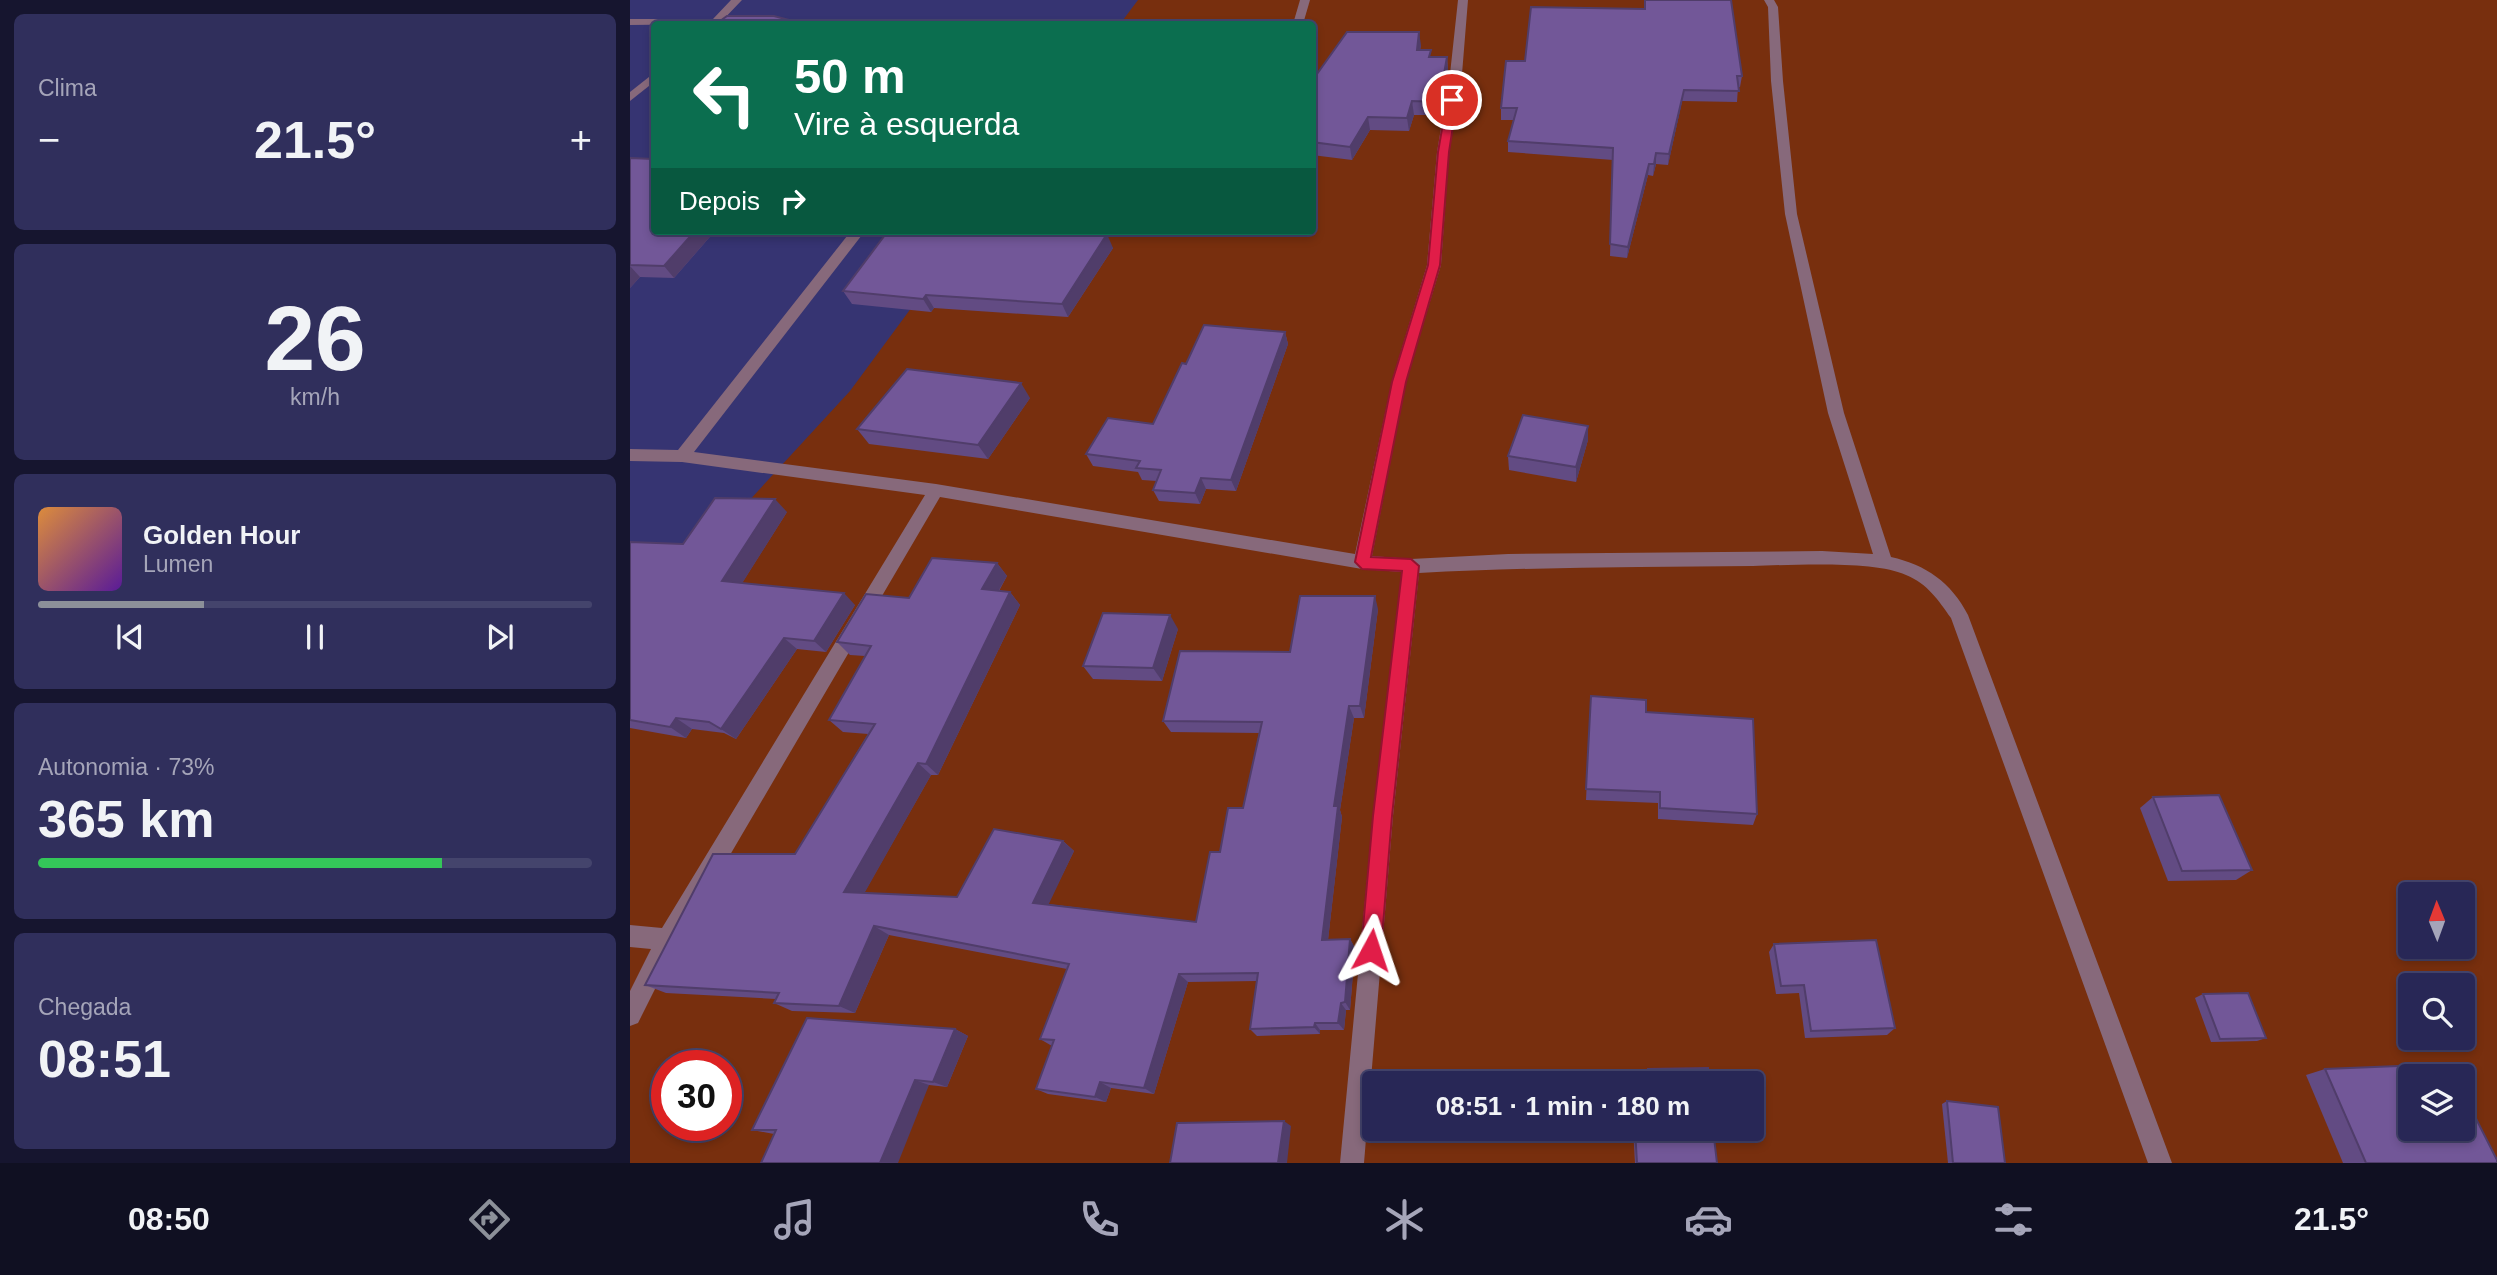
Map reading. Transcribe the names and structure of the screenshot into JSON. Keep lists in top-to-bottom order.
{
  "north": "top",
  "page": {
    "tile": [
      "Clima",
      ["26", "km/h"],
      ["Autonomia · 73%", "365 km"],
      ["Chegada", "08:51"]
    ],
    "turn": ["50 m", "Vire à esquerda"],
    "heat": ["−", "21.5°", "+"],
    "then": "Depois",
    "song": ["Golden Hour", "Lumen"],
    "limit": "30",
    "trip": "08:51 · 1 min · 180 m",
    "tabs": ["08:50", "21.5°"]
  }
}
